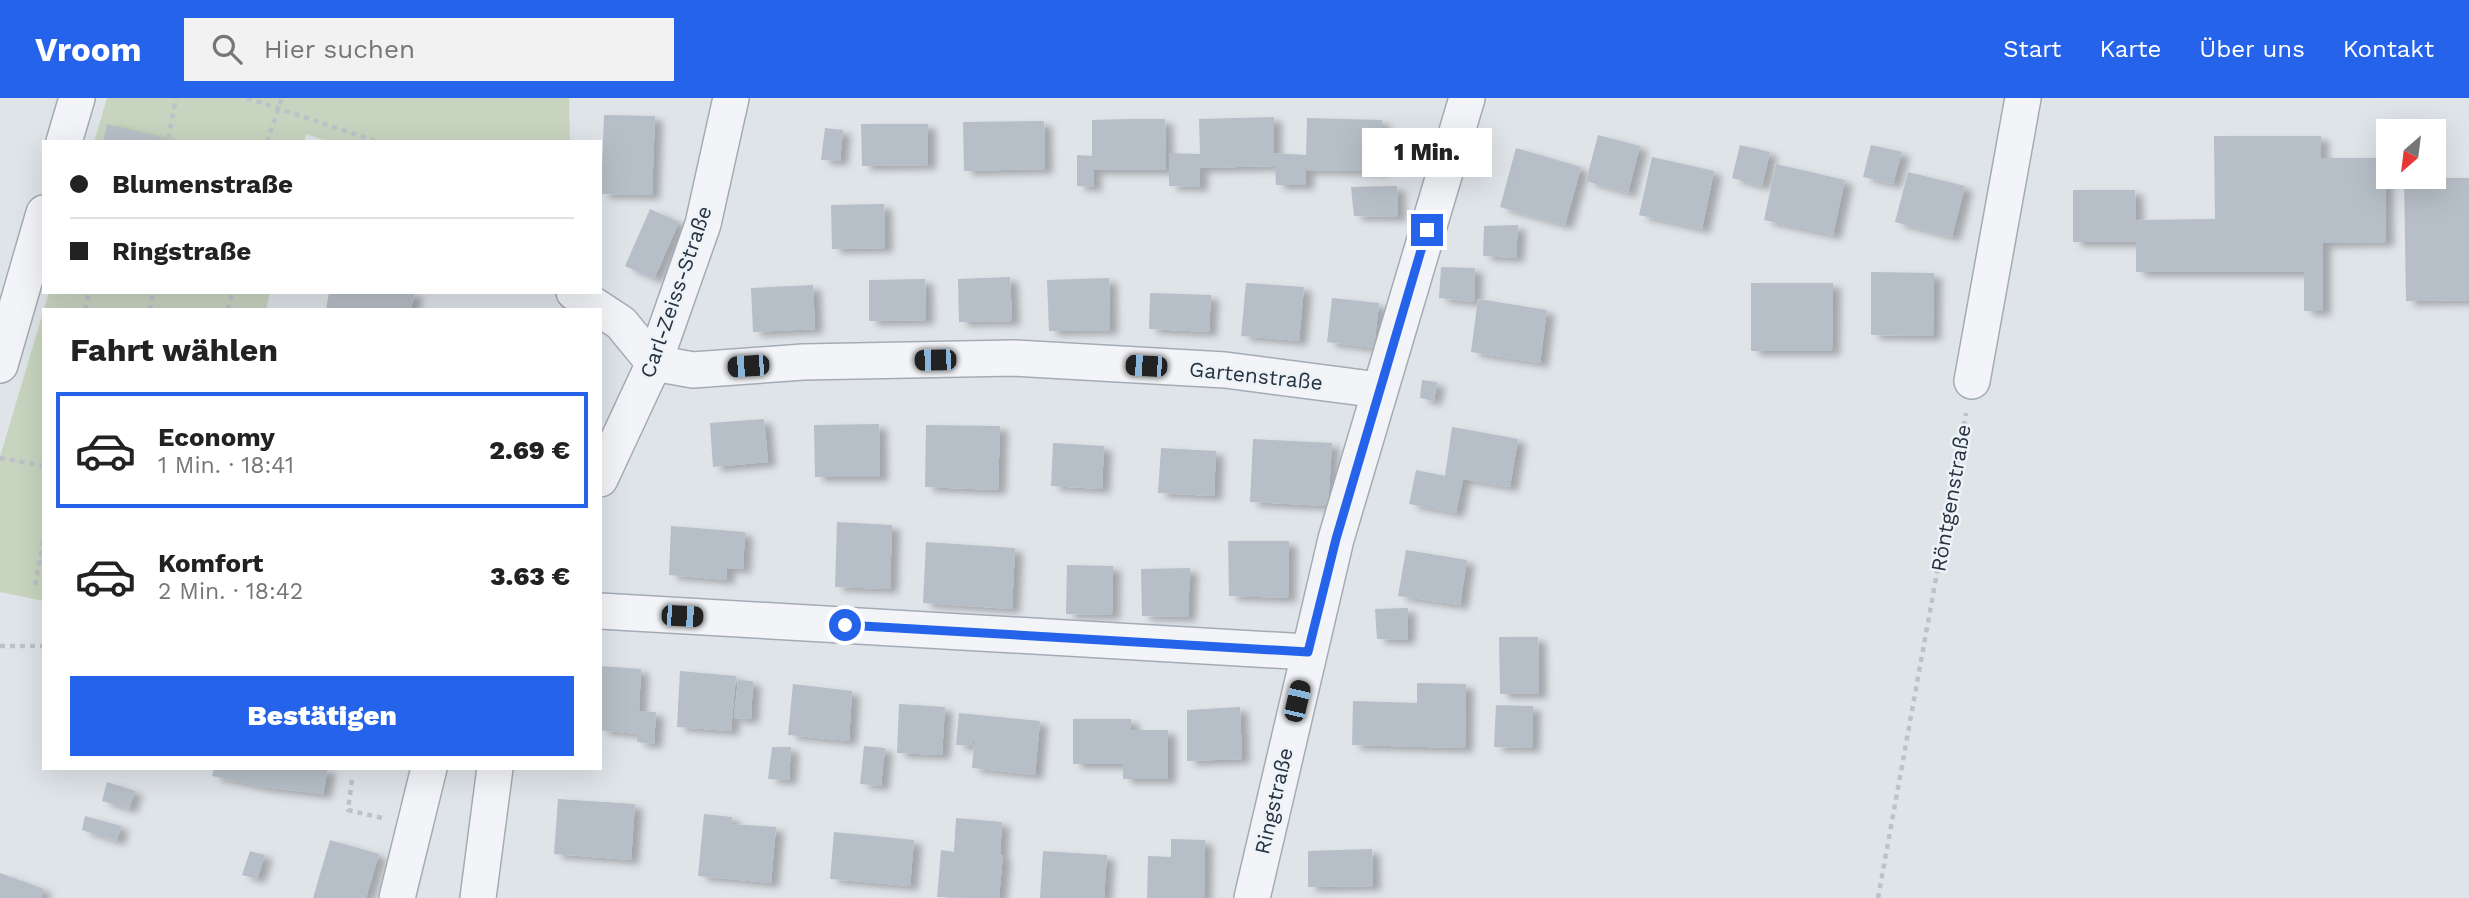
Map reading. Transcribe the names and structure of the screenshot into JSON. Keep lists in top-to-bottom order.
{
  "streets": {
    "street": ["Carl-Zeiss-Straße", "Gartenstraße", "Ringstraße"],
    "path": ["Röntgenstraße"]
  },
  "crossings": [
    ["Carl-Zeiss-Straße", "Gartenstraße"],
    ["Gartenstraße", "Ringstraße"]
  ],
  "north": "bottom left",
  "page": {
    "header": "Vroom",
    "search": "Hier suchen",
    "nav": [
      "Start",
      "Karte",
      "Über uns",
      "Kontakt"
    ],
    "bubble": "1 Min.",
    "banner": ["Blumenstraße", "Ringstraße"],
    "heading": "Fahrt wählen",
    "list": [
      {
        "name": "Economy",
        "note": "1 Min. · 18:41",
        "value": "2.69 €"
      },
      {
        "name": "Komfort",
        "note": "2 Min. · 18:42",
        "value": "3.63 €"
      }
    ],
    "buttons": "Bestätigen"
  }
}
